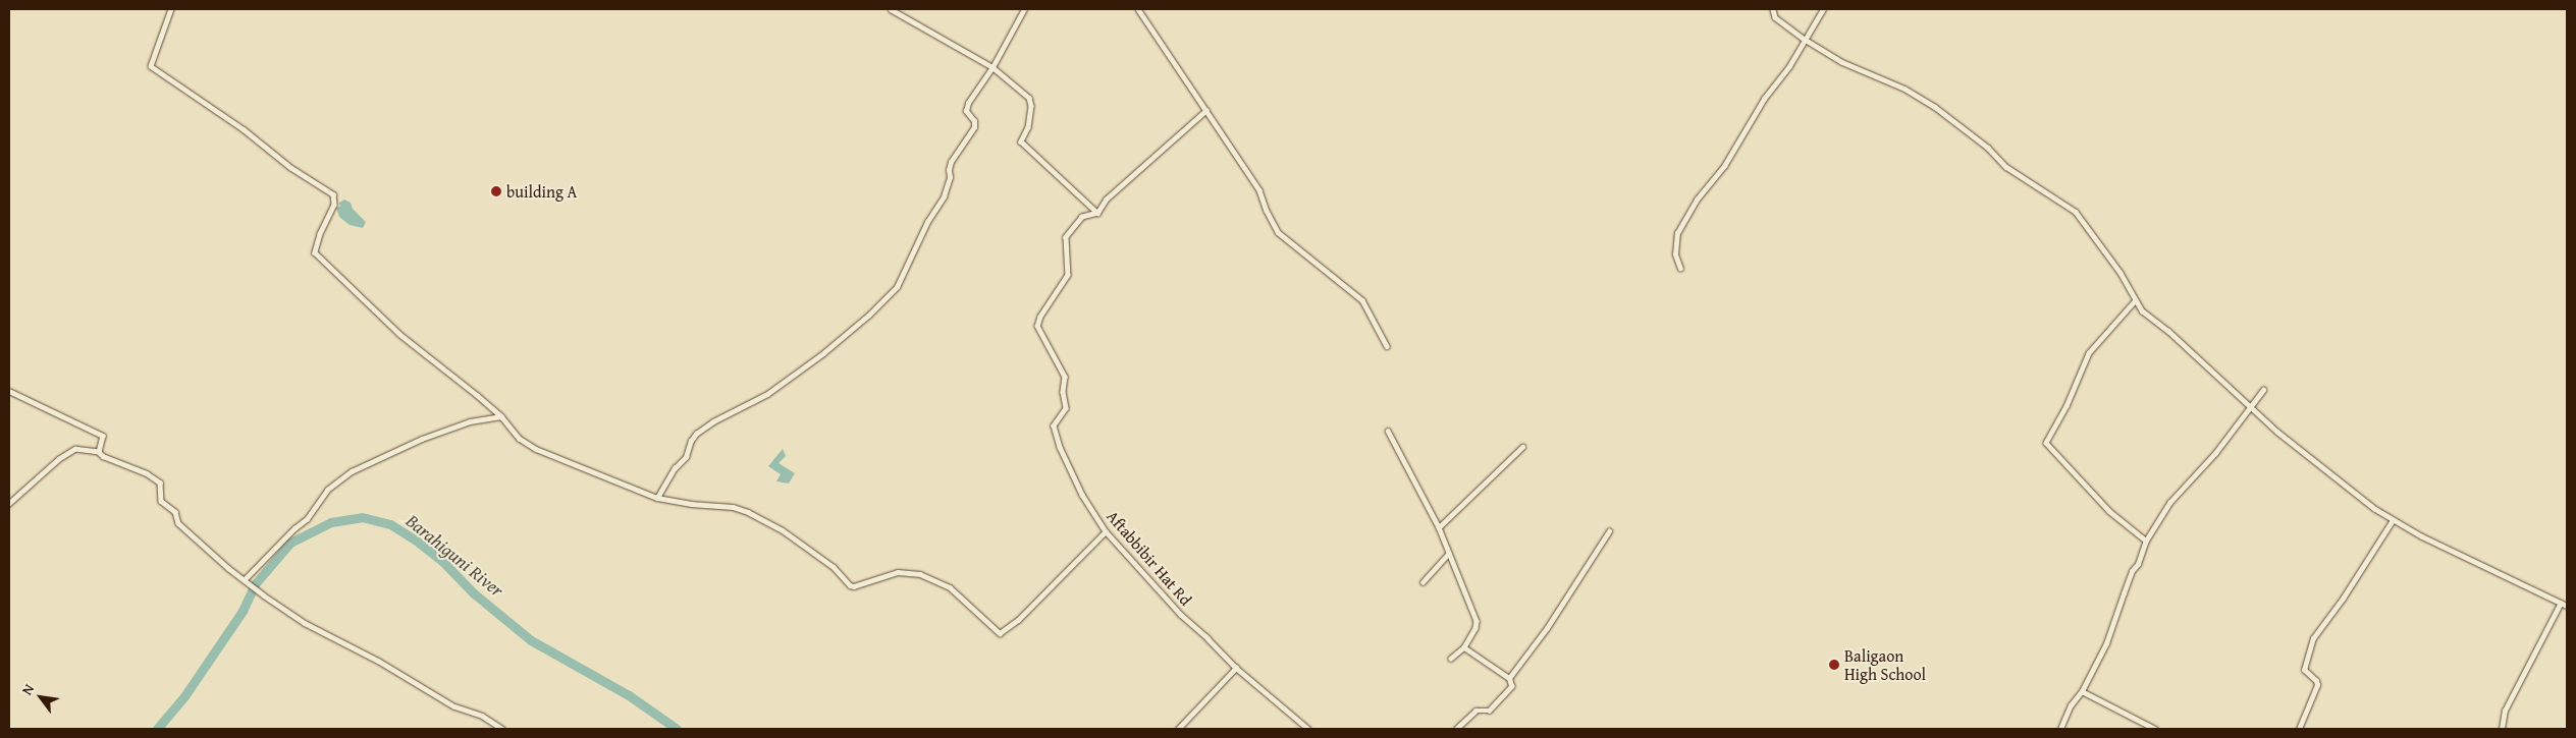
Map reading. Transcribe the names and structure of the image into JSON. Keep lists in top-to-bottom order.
{
  "streets": {
    "street": ["Aftabbibir Hat Rd"]
  },
  "water": ["Barahiguni River"],
  "places": ["building A", "Baligaon High School"],
  "north": "top left"
}
